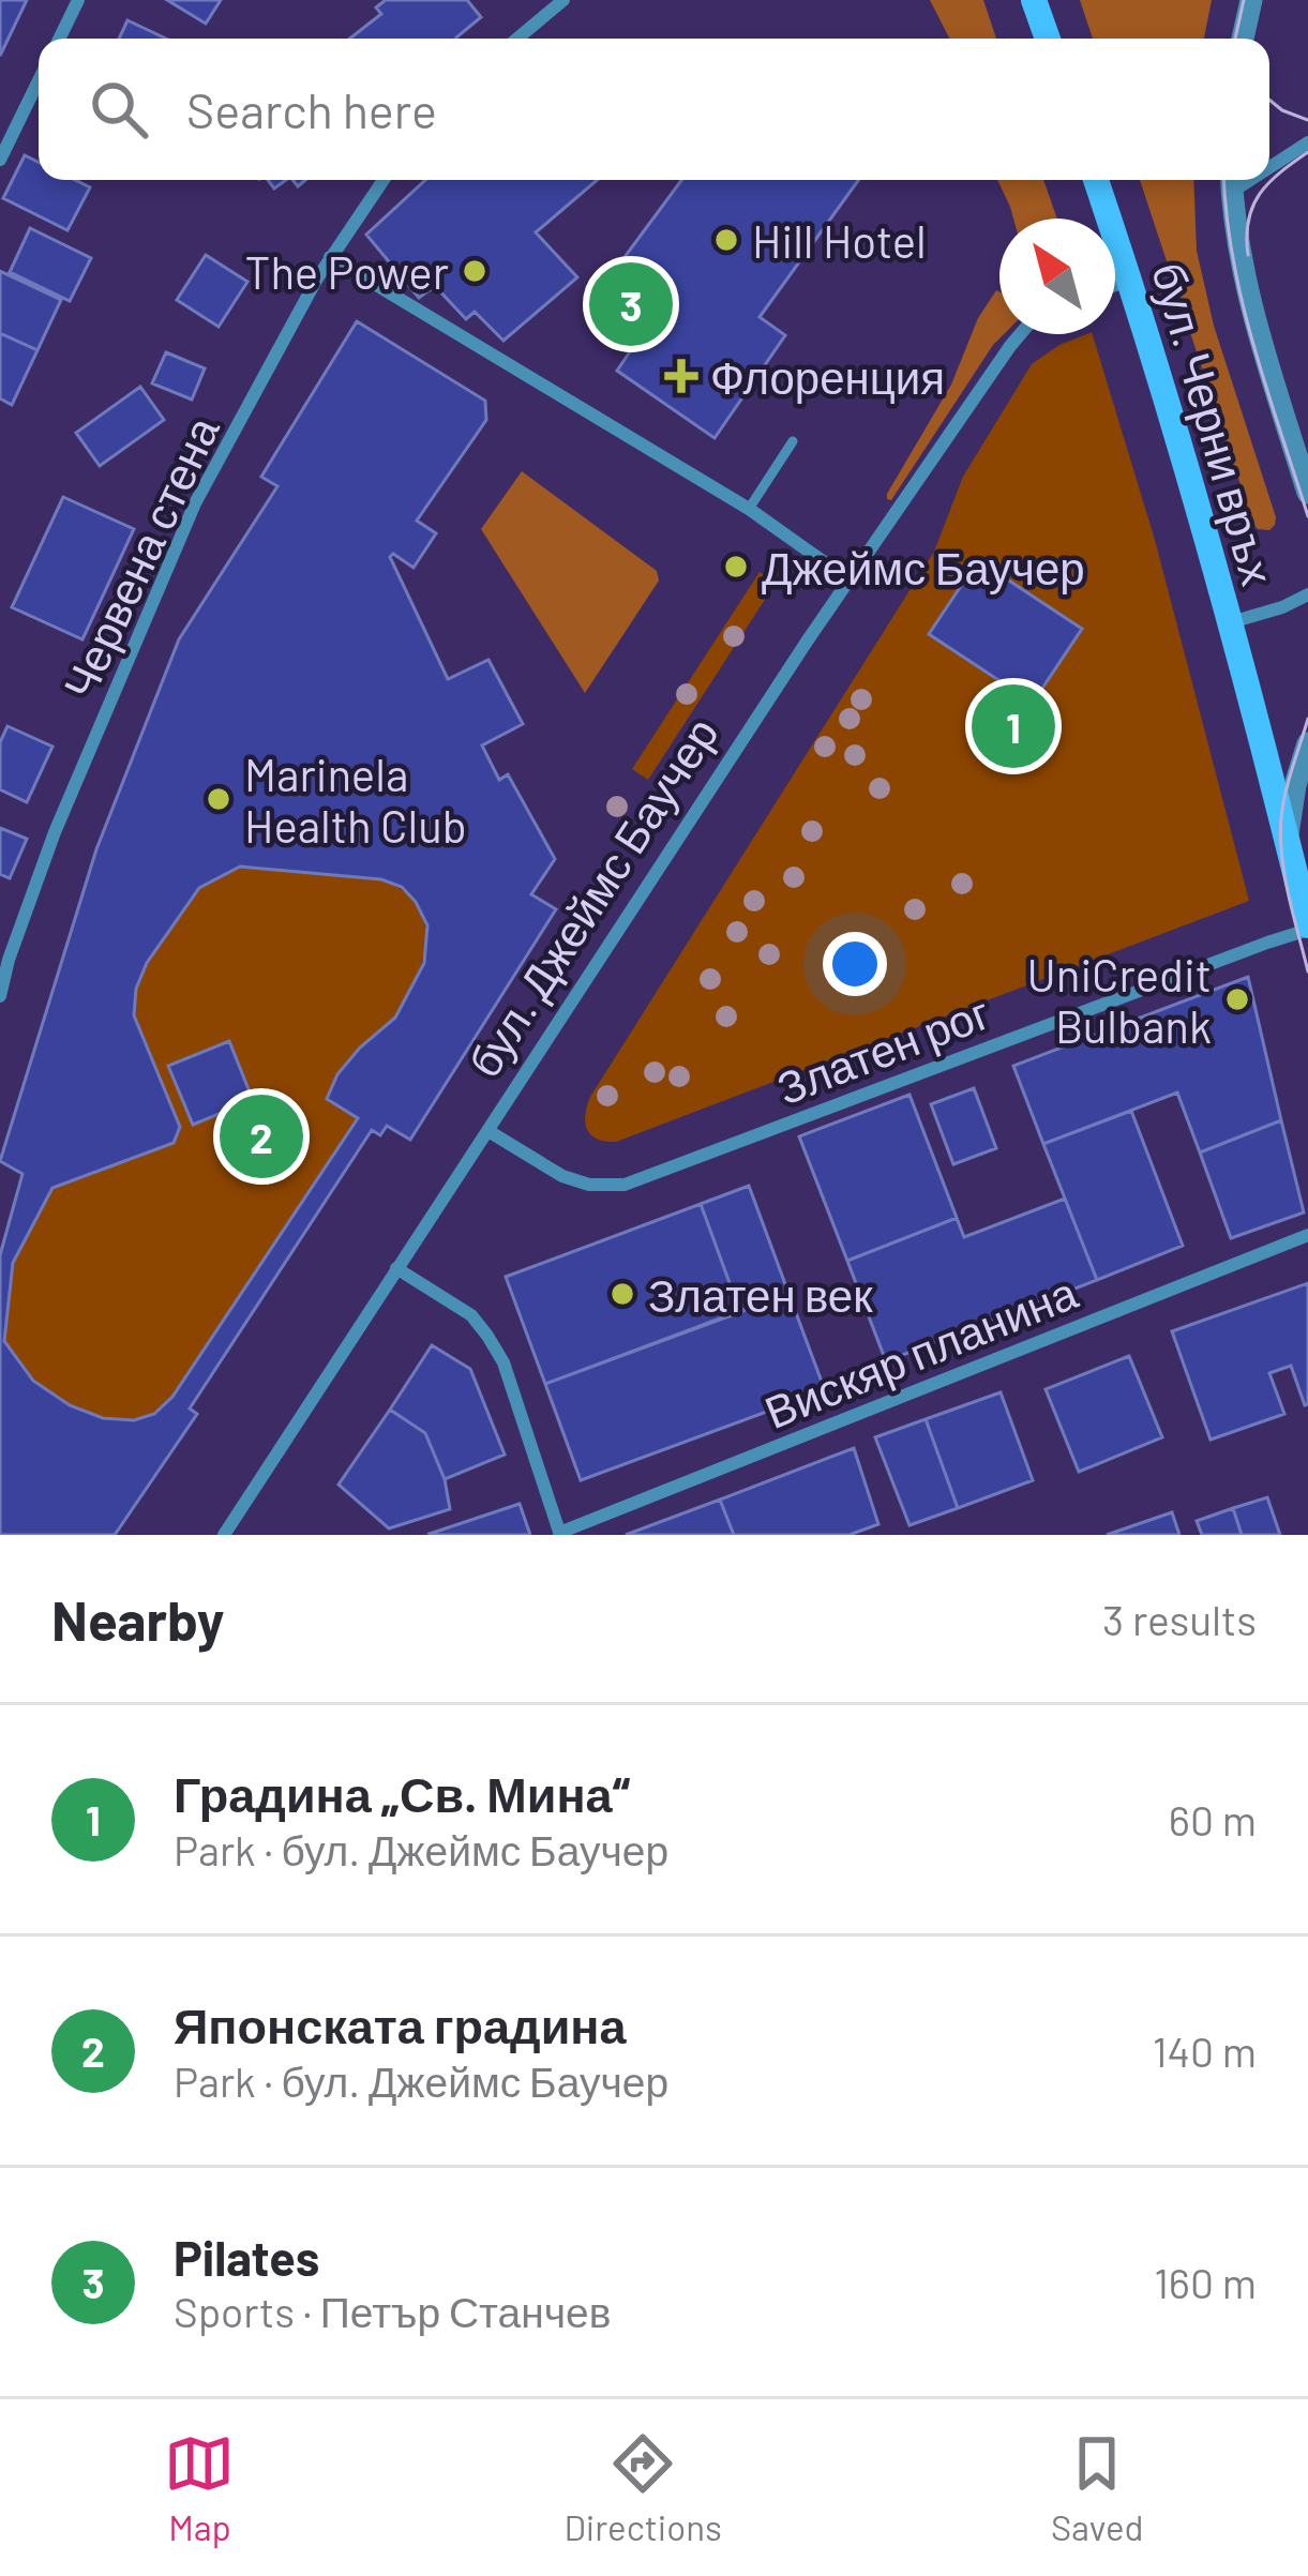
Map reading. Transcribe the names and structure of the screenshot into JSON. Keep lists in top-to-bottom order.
{
  "streets": {
    "main road": ["бул. Черни връх"],
    "street": [
      "Червена стена",
      "бул. Джеймс Баучер",
      "Златен рог",
      "Вискяр планина"
    ]
  },
  "crossings": [
    ["бул. Черни връх", "Златен рог"],
    ["бул. Джеймс Баучер", "Златен рог"]
  ],
  "places": {
    "other": [
      "Hill Hotel",
      "The Power",
      "Джеймс Баучер",
      "Marinela Health Club",
      "UniCredit Bulbank",
      "Златен век"
    ],
    "health": ["Флоренция"]
  },
  "north": "top left",
  "page": {
    "search": "Search here",
    "pins": ["3", "1", "2"],
    "heading": ["Nearby", "3 results"],
    "list": [
      {
        "mark": "1",
        "name": "Градина „Св. Мина“",
        "note": "Park · бул. Джеймс Баучер",
        "value": "60 m"
      },
      {
        "mark": "2",
        "name": "Японската градина",
        "note": "Park · бул. Джеймс Баучер",
        "value": "140 m"
      },
      {
        "mark": "3",
        "name": "Pilates",
        "note": "Sports · Петър Станчев",
        "value": "160 m"
      }
    ],
    "nav": ["Map", "Directions", "Saved"]
  }
}
